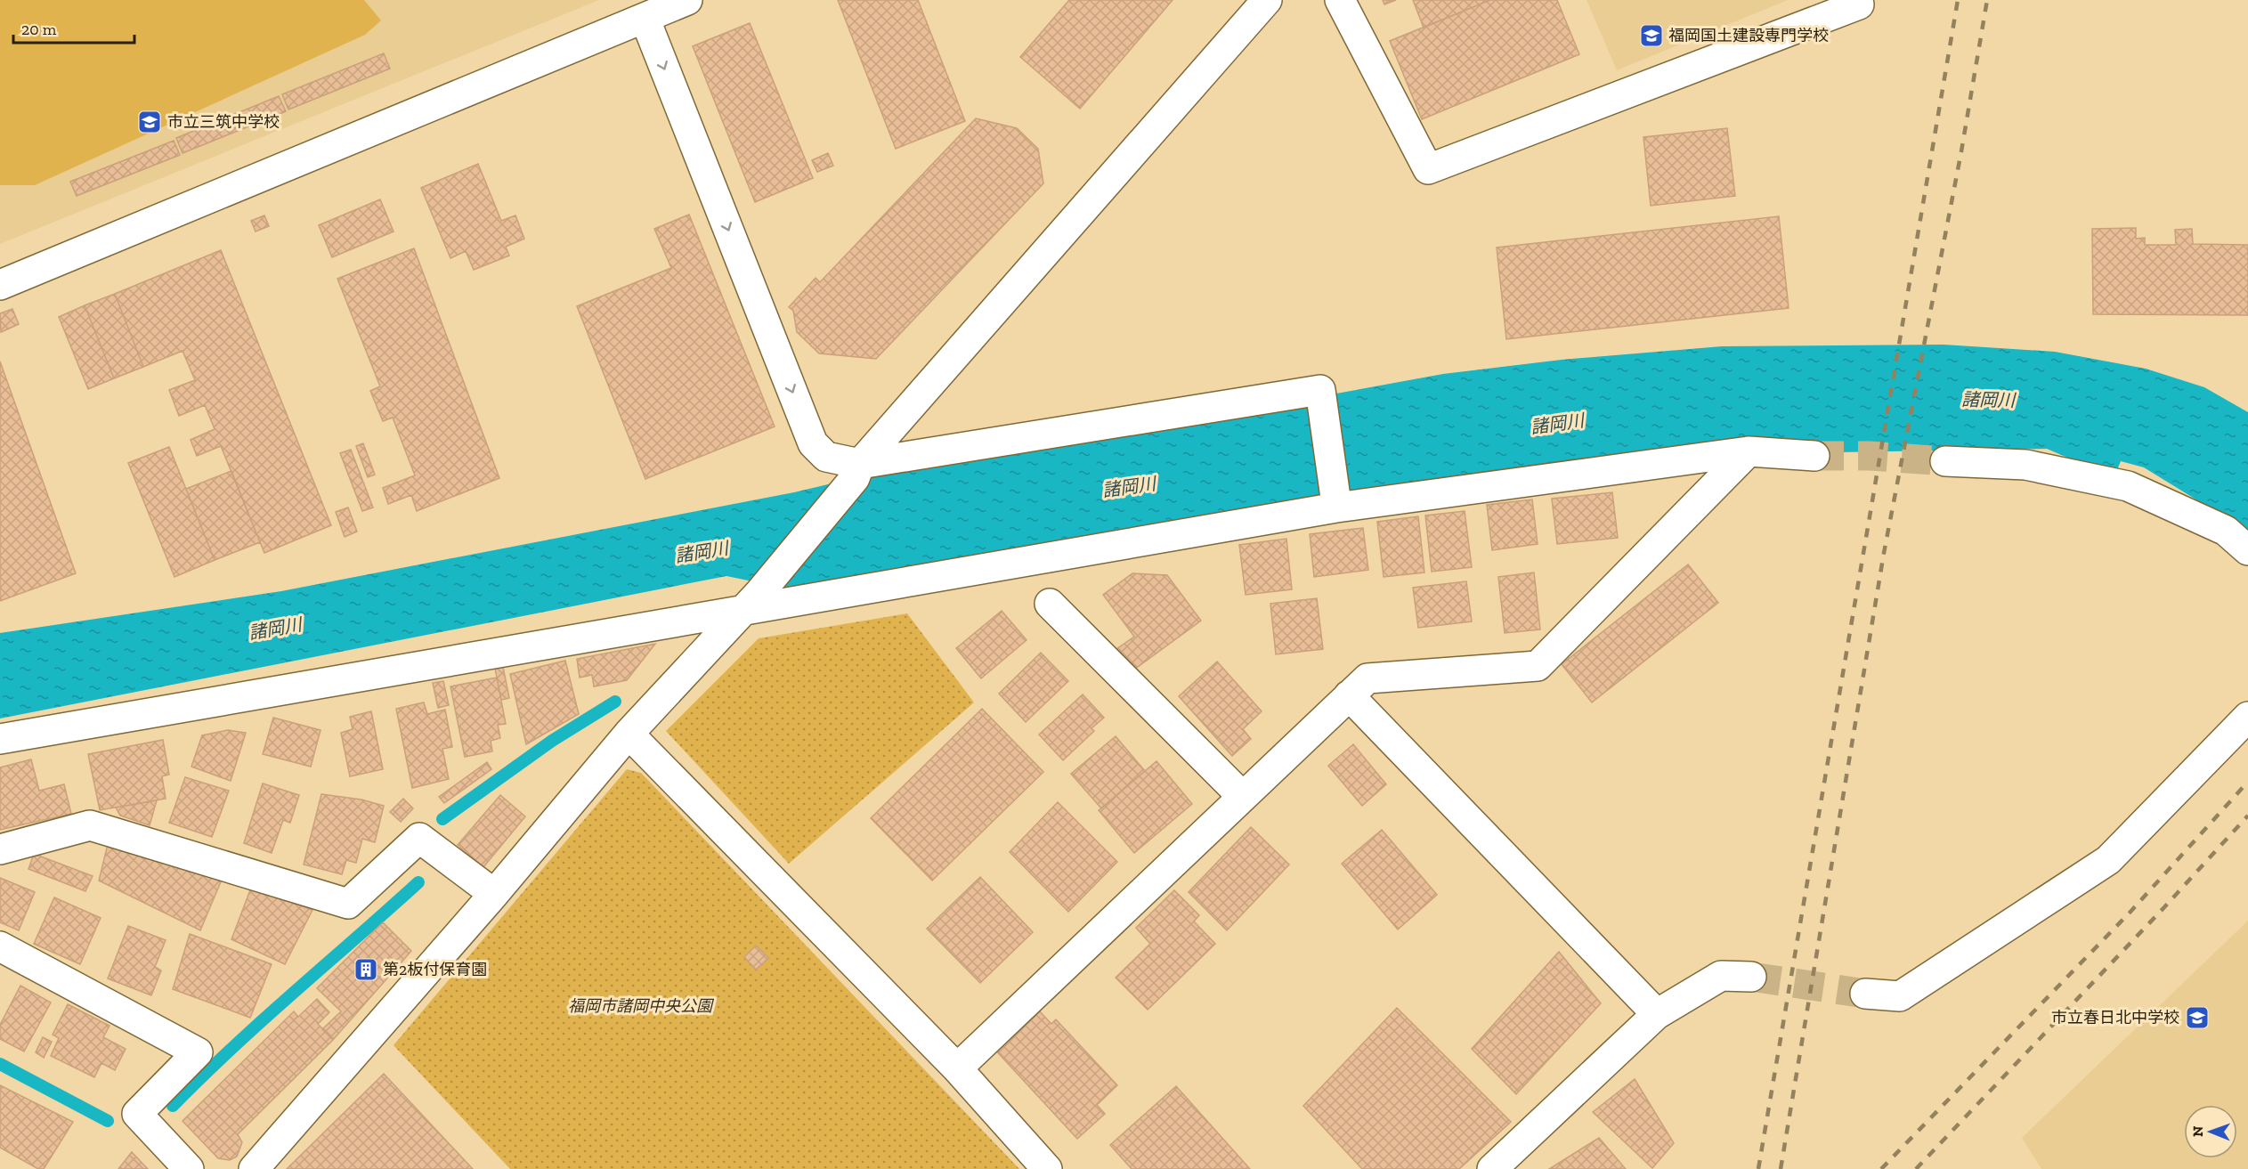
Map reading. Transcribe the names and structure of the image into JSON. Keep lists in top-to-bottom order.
{
  "water": ["諸岡川"],
  "parks": ["福岡市諸岡中央公園"],
  "places": {
    "school or university": ["福岡国土建設専門学校", "市立三筑中学校", "市立春日北中学校"],
    "building": ["第2板付保育園"]
  },
  "scale_bar": "20 m",
  "north": "left"
}
